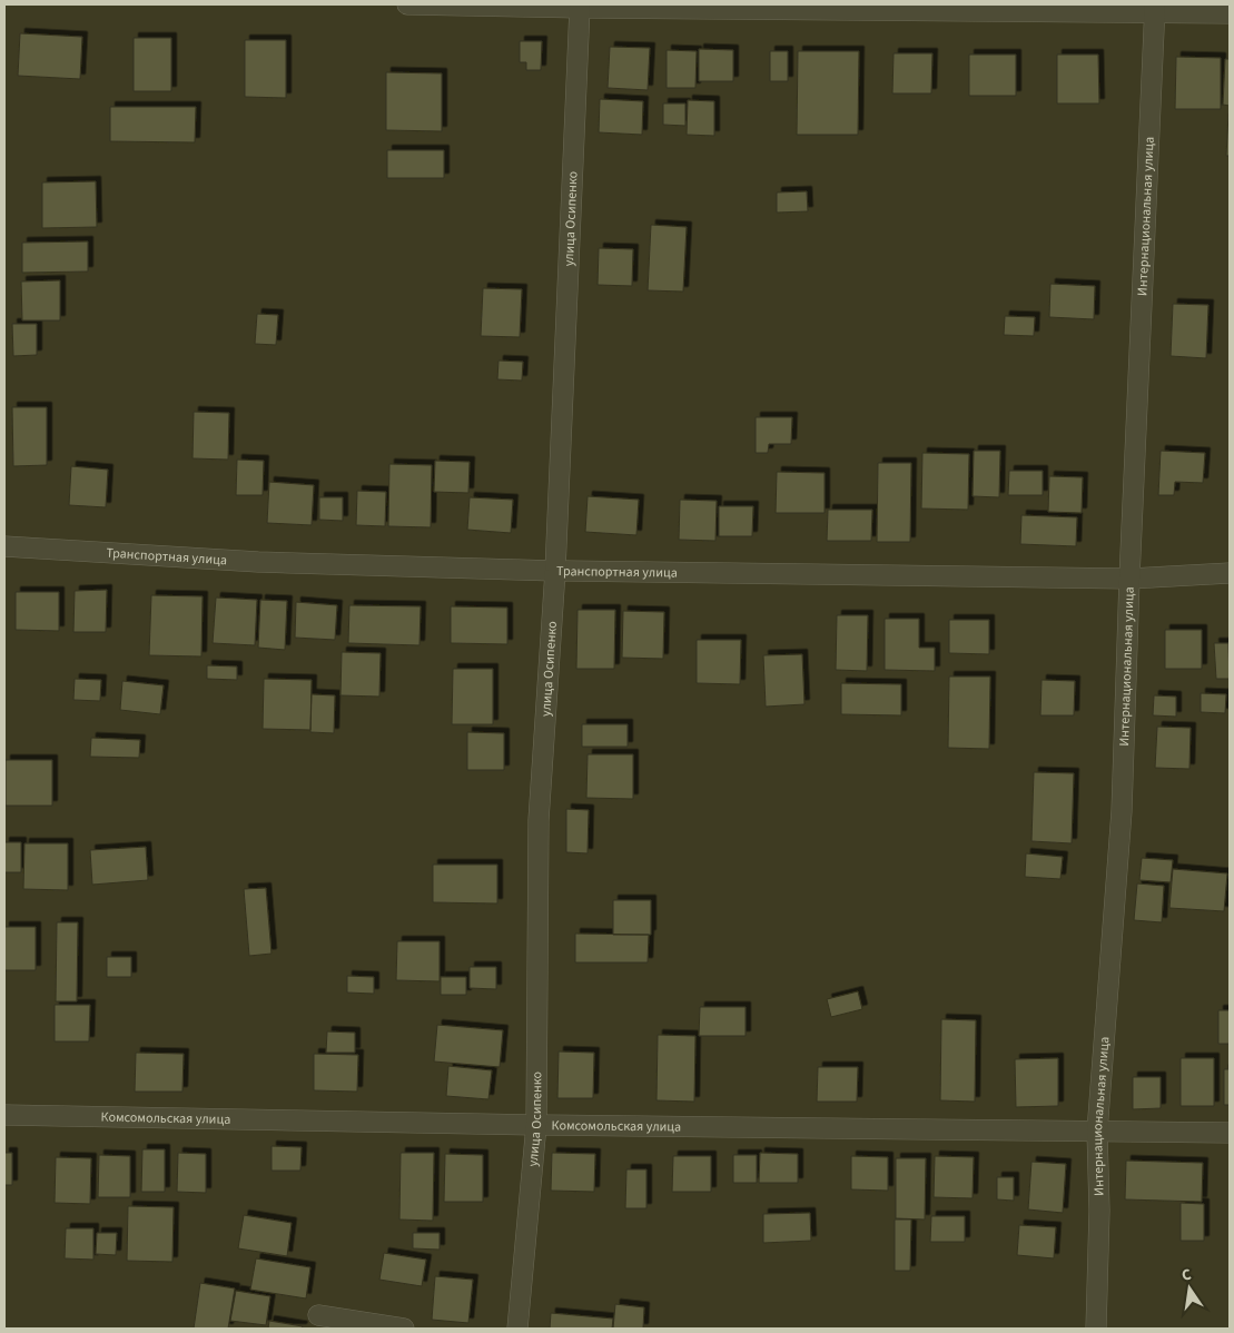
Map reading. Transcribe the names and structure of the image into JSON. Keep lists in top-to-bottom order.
{
  "streets": {
    "street": [
      "Интернациональная улица",
      "улица Осипенко",
      "Транспортная улица",
      "Комсомольская улица"
    ]
  },
  "crossings": [
    ["Интернациональная улица", "Транспортная улица"],
    ["Интернациональная улица", "Комсомольская улица"],
    ["улица Осипенко", "Транспортная улица"],
    ["улица Осипенко", "Комсомольская улица"]
  ],
  "north": "top"
}
